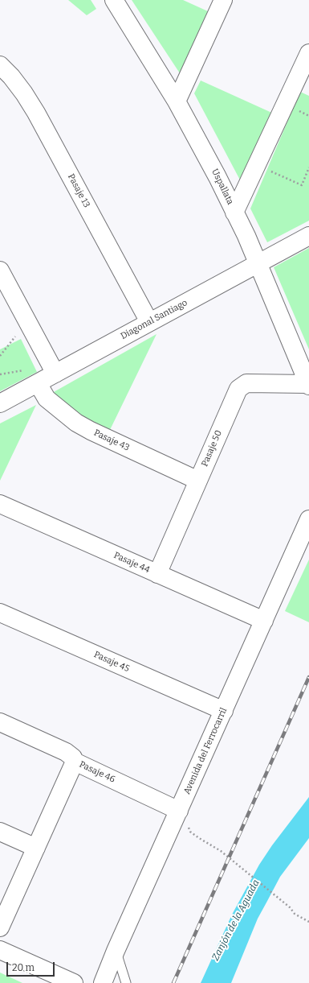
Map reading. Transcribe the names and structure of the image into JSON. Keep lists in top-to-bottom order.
{
  "streets": {
    "street": [
      "Uspallata",
      "Pasaje 13",
      "Diagonal Santiago",
      "Pasaje 43",
      "Pasaje 50",
      "Pasaje 44",
      "Pasaje 45",
      "Avenida del Ferrocarril",
      "Pasaje 46"
    ]
  },
  "crossings": [
    ["Uspallata", "Diagonal Santiago"],
    ["Uspallata", "Pasaje 50"],
    ["Pasaje 13", "Diagonal Santiago"],
    ["Diagonal Santiago", "Pasaje 43"],
    ["Pasaje 43", "Pasaje 50"],
    ["Pasaje 50", "Pasaje 44"],
    ["Pasaje 44", "Avenida del Ferrocarril"],
    ["Pasaje 45", "Avenida del Ferrocarril"],
    ["Avenida del Ferrocarril", "Pasaje 46"]
  ],
  "water": ["Zanjón de la Aguada"],
  "scale_bar": "20 m"
}
